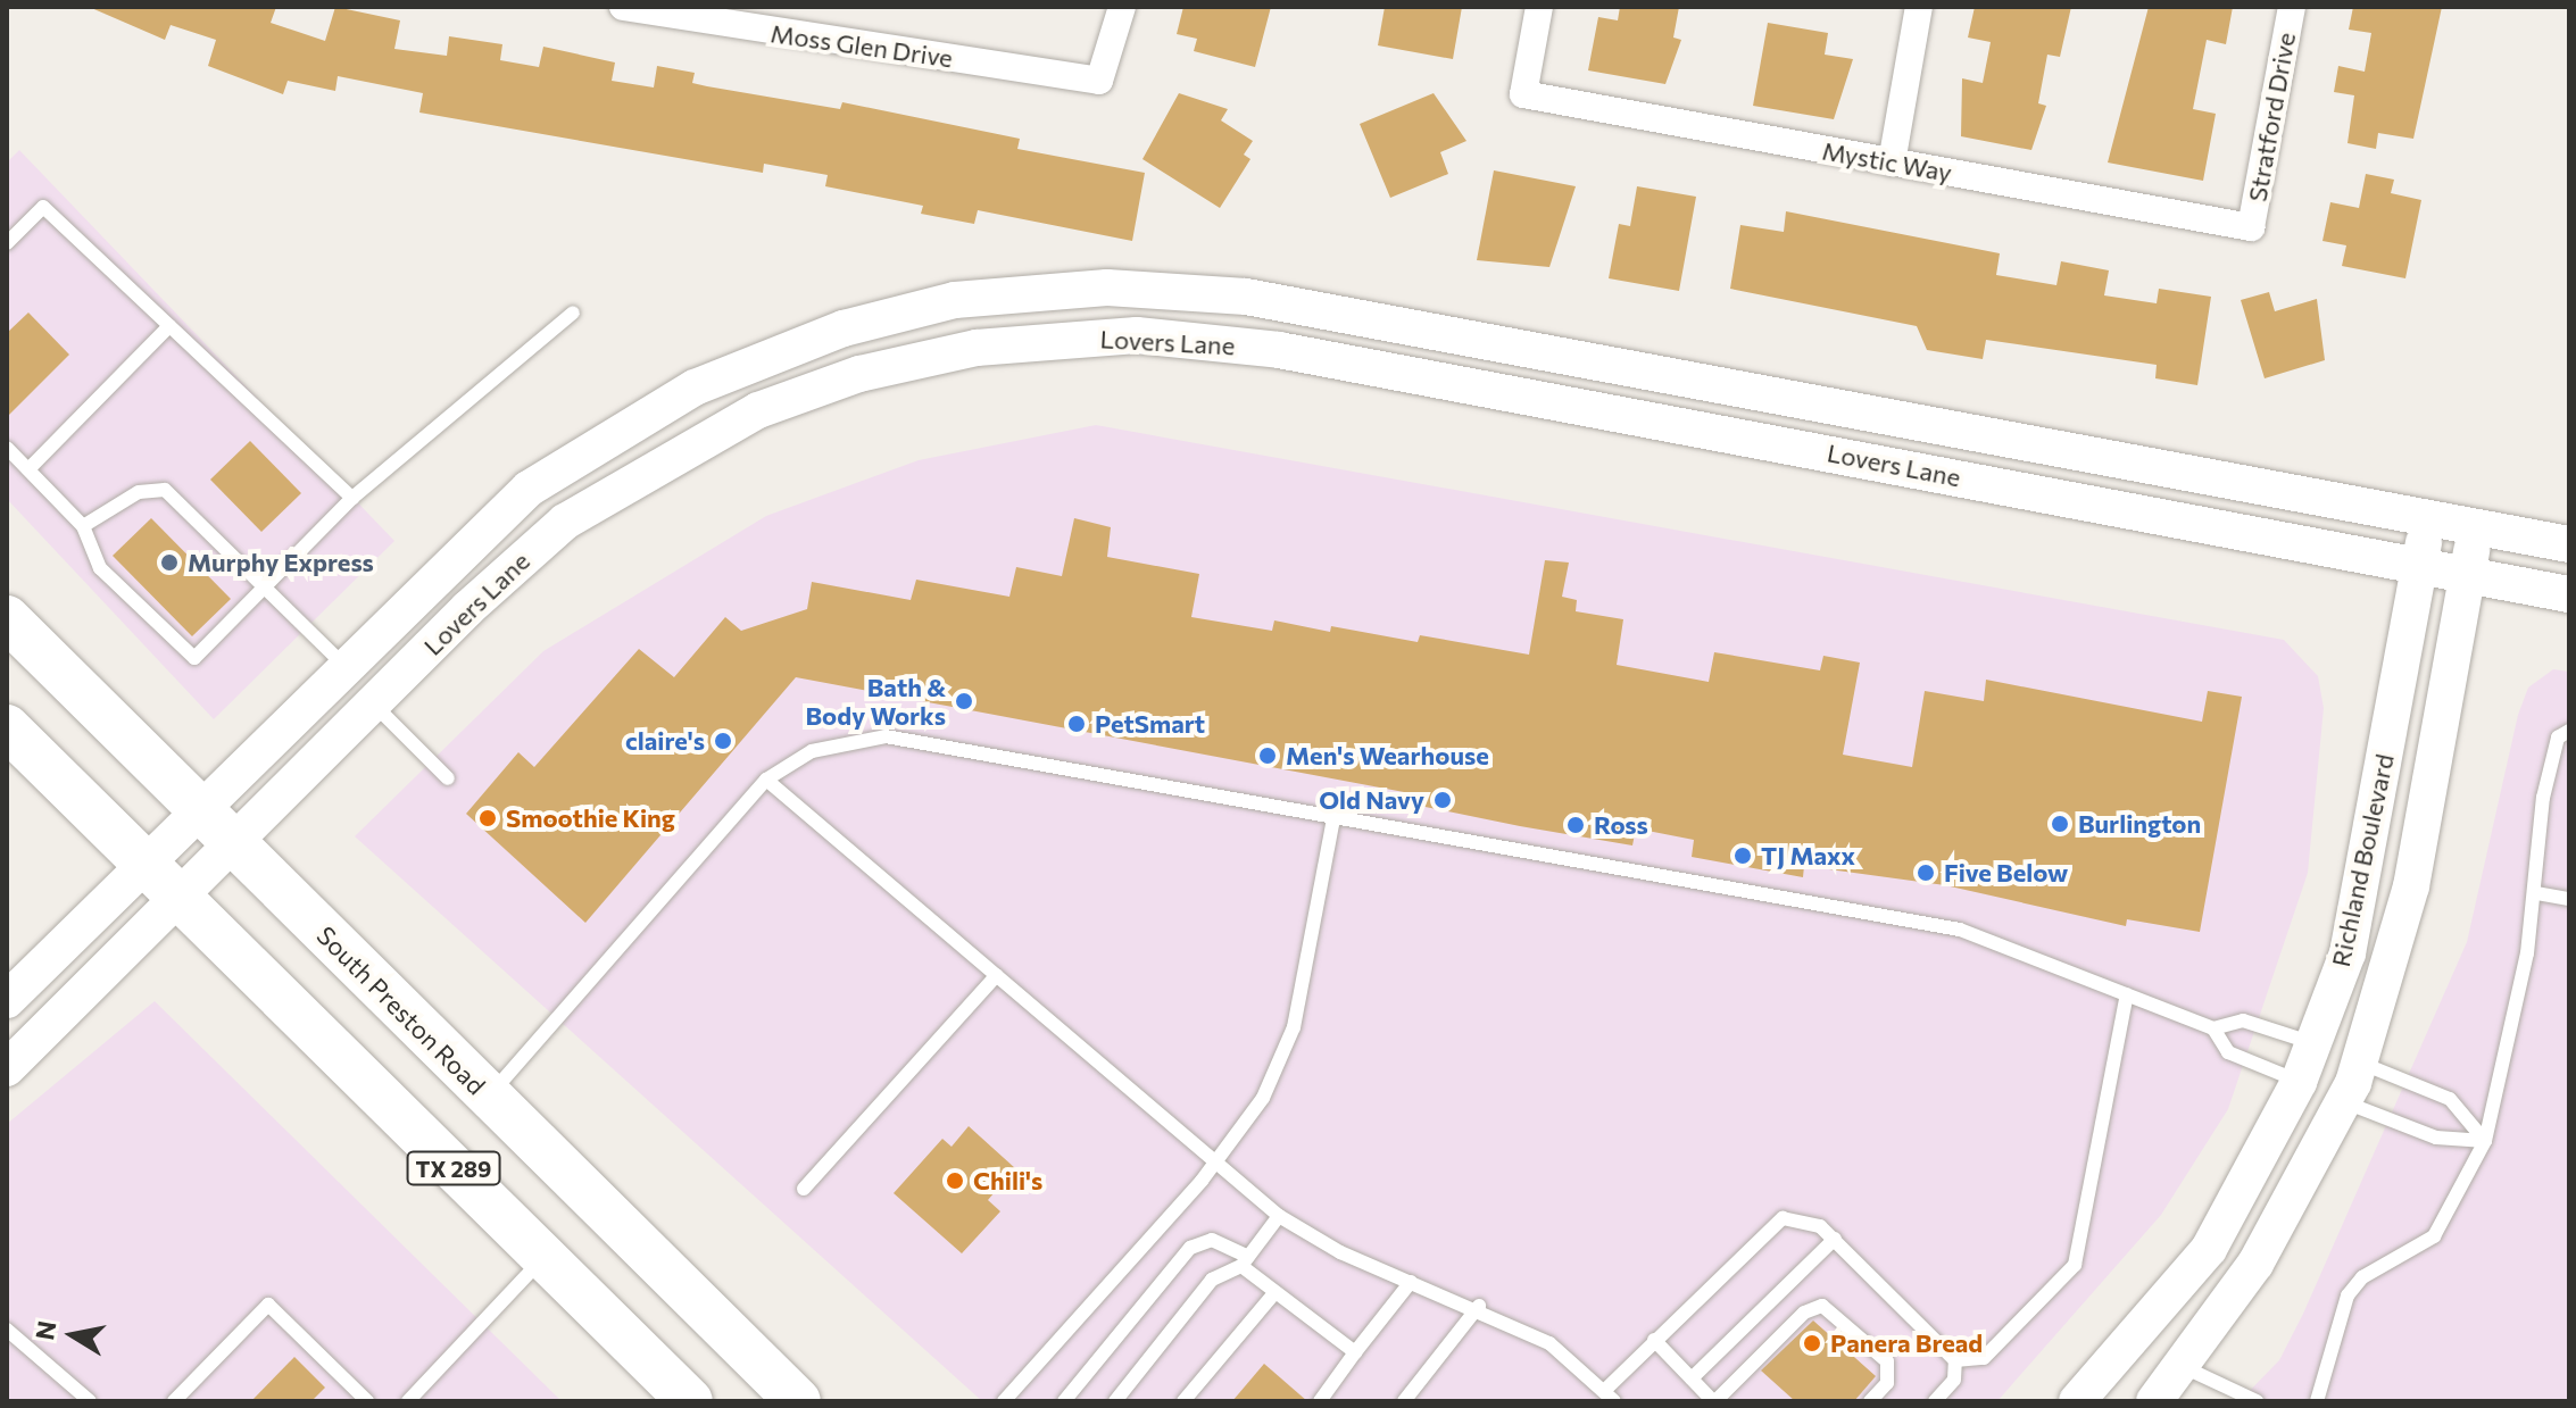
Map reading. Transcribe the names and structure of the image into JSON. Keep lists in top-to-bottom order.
{
  "streets": {
    "main road": ["South Preston Road", "TX 289"],
    "street": [
      "Moss Glen Drive",
      "Stratford Drive",
      "Mystic Way",
      "Lovers Lane",
      "Richland Boulevard"
    ]
  },
  "crossings": [
    ["Stratford Drive", "Mystic Way"],
    ["Lovers Lane", "Richland Boulevard"],
    ["Lovers Lane", "South Preston Road"],
    ["Lovers Lane", "TX 289"]
  ],
  "places": [
    "Murphy Express",
    "Bath & Body Works",
    "PetSmart",
    "claire's",
    "Men's Wearhouse",
    "Old Navy",
    "Smoothie King",
    "Burlington",
    "Ross",
    "TJ Maxx",
    "Five Below",
    "Chili's",
    "Panera Bread"
  ],
  "north": "left"
}
